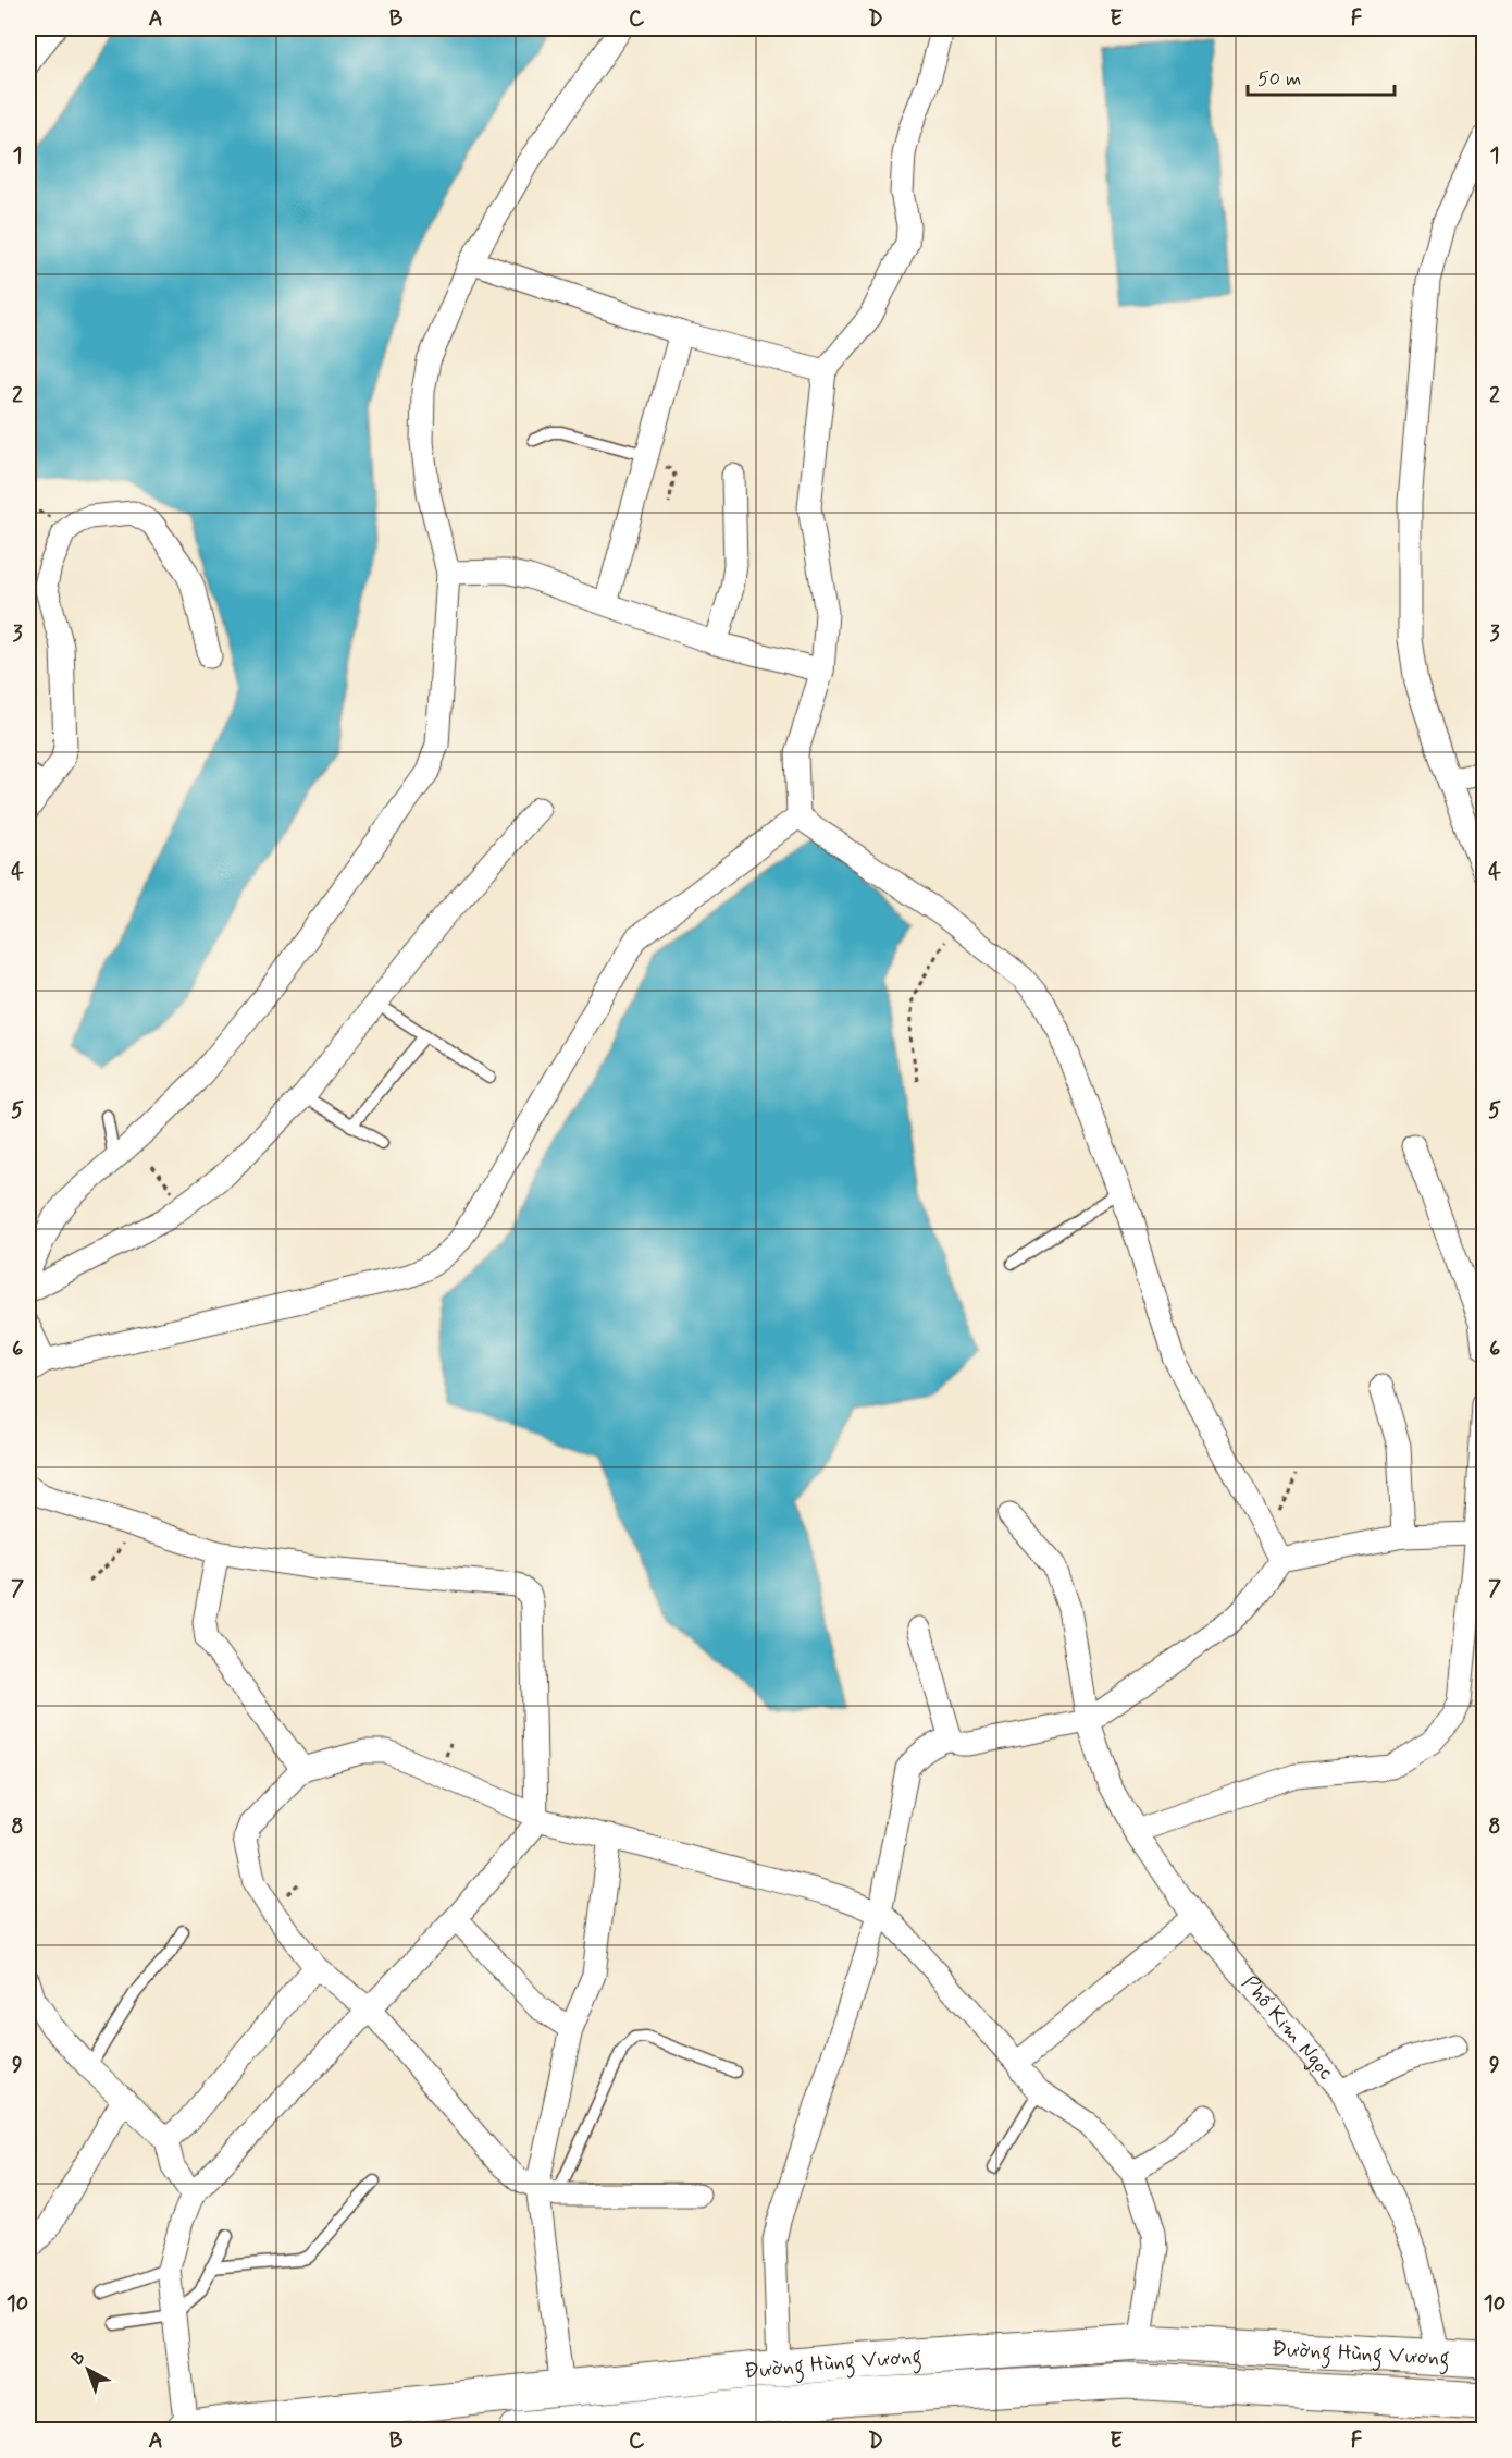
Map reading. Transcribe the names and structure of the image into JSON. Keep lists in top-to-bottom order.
{
  "streets": {
    "main road": ["Đường Hùng Vương"],
    "street": ["Phố Kim Ngọc"]
  },
  "crossings": [
    ["Phố Kim Ngọc", "Đường Hùng Vương"]
  ],
  "scale_bar": "50 m",
  "north": "top left",
  "grid": {
    "columns": [
      "A",
      "B",
      "C",
      "D",
      "E",
      "F"
    ],
    "rows": [
      "1",
      "2",
      "3",
      "4",
      "5",
      "6",
      "7",
      "8",
      "9",
      "10"
    ]
  }
}
